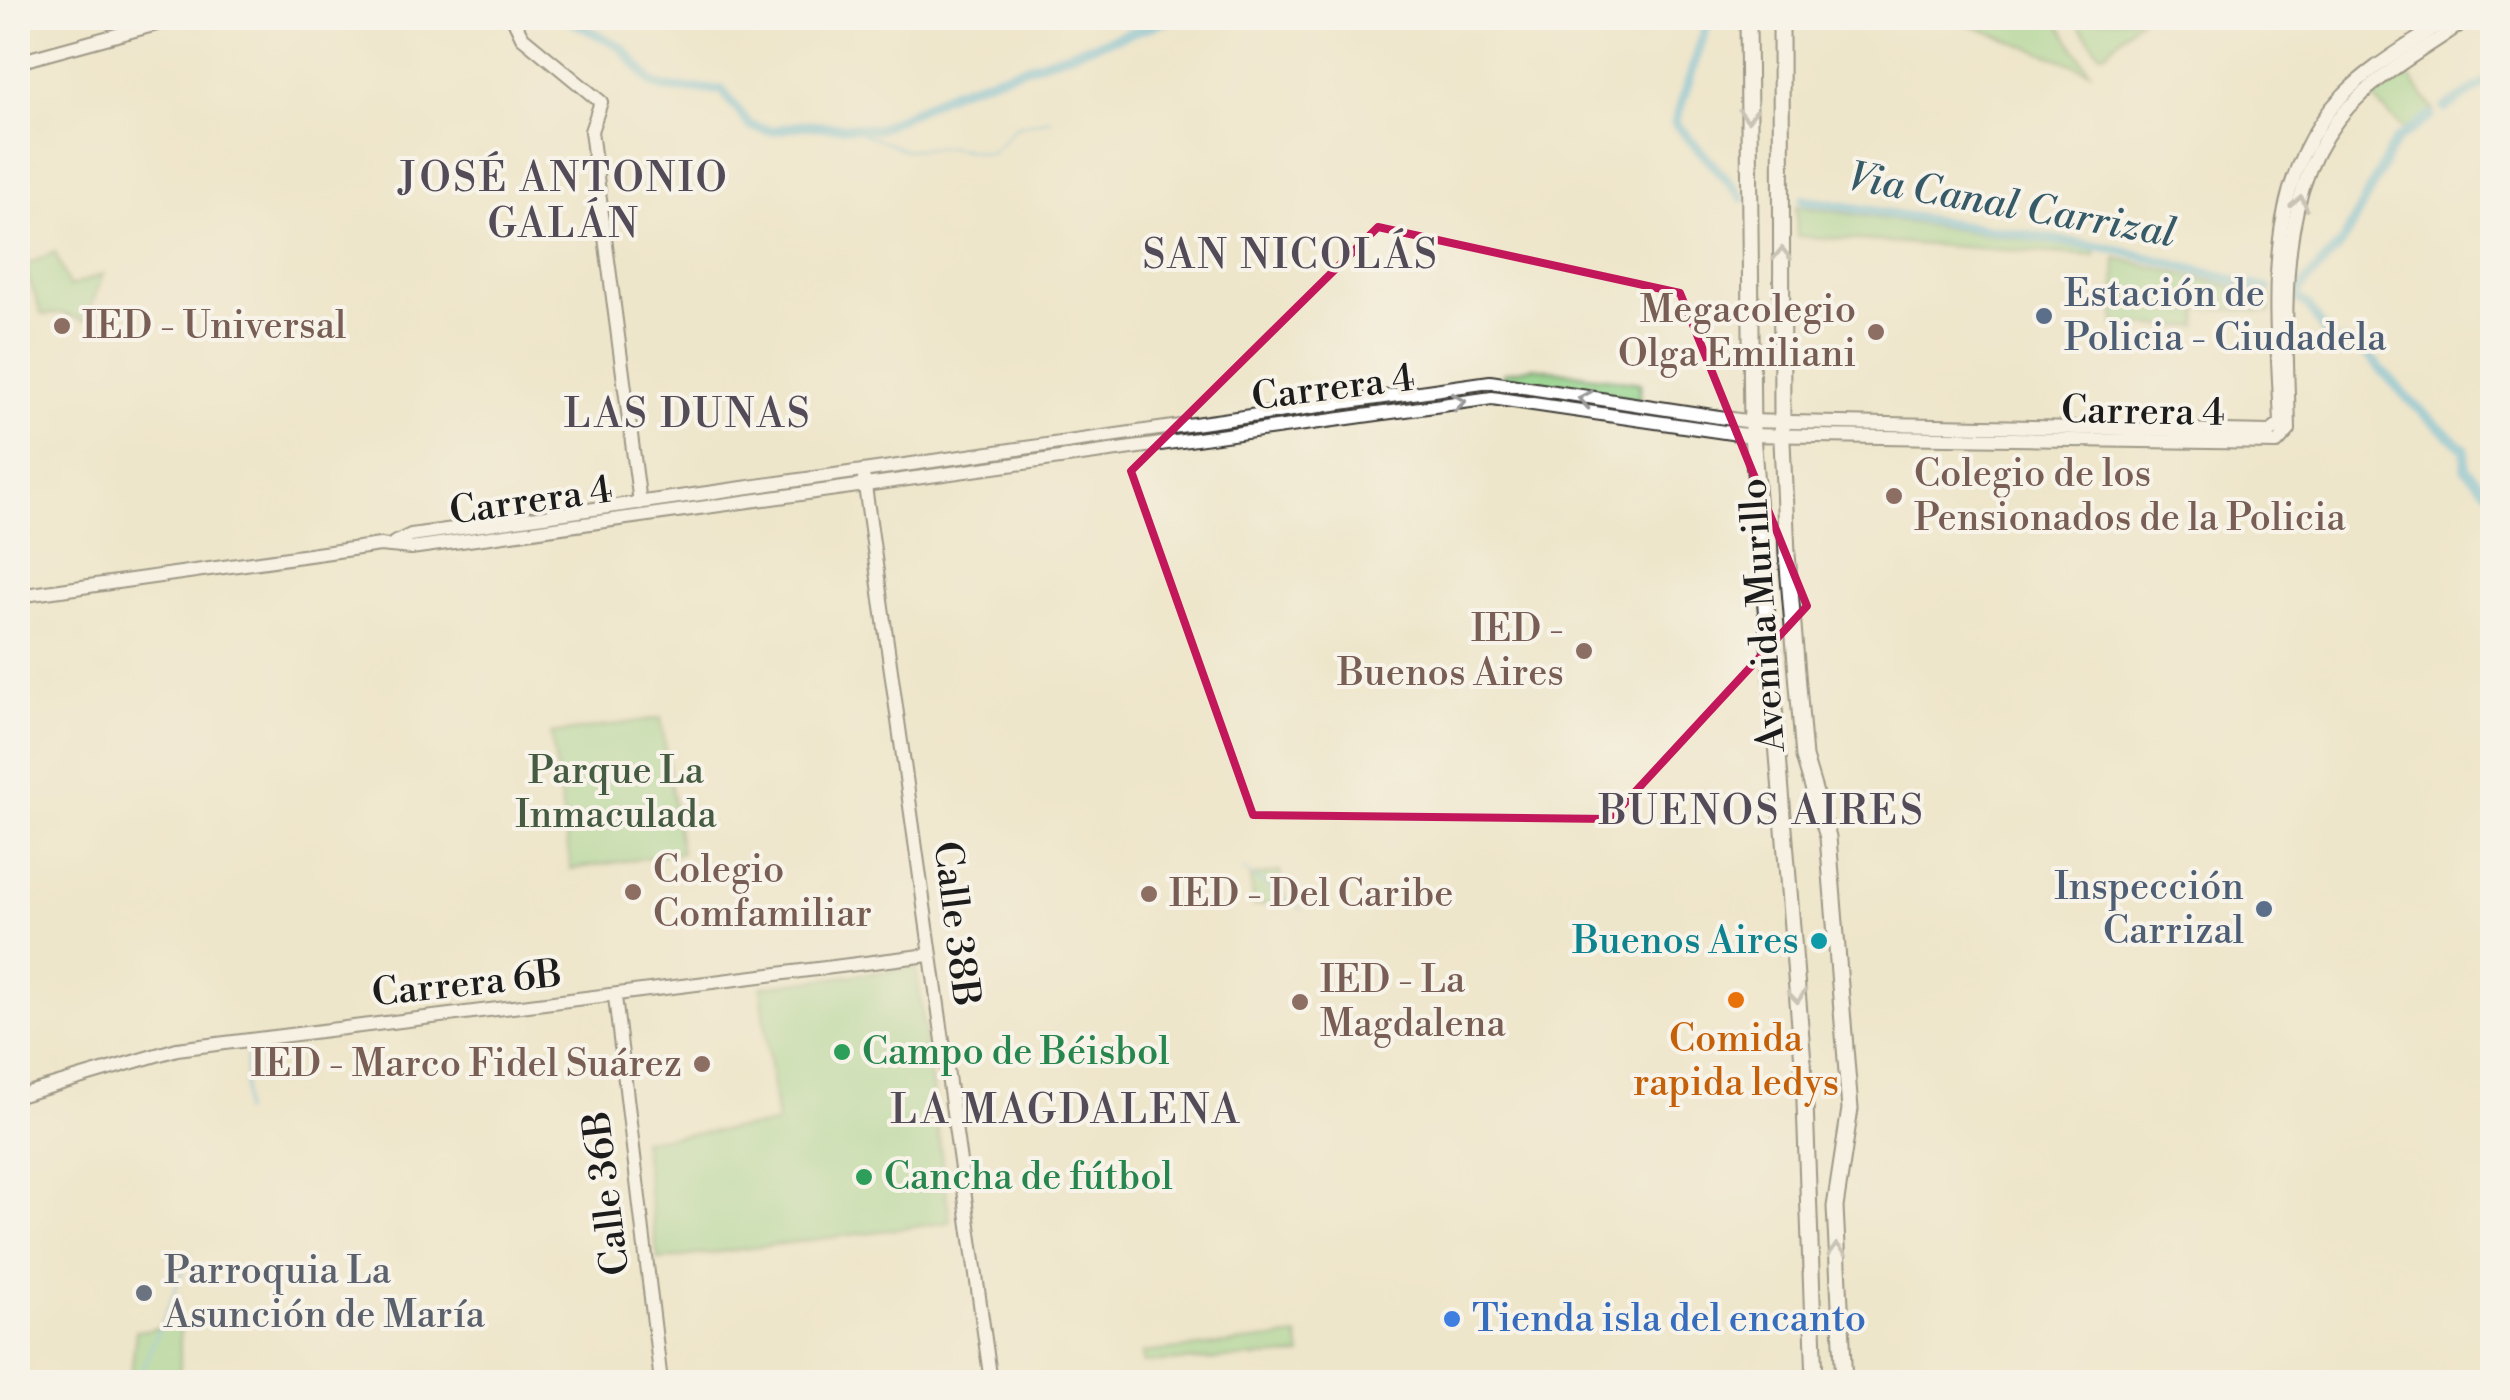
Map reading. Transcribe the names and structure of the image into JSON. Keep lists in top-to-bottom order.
{
  "streets": {
    "main road": ["Avenida Murillo"],
    "street": [
      "Carrera 4",
      "Calle 38B",
      "Carrera 6B",
      "Calle 36B"
    ]
  },
  "crossings": [
    ["Carrera 4", "Avenida Murillo"],
    ["Carrera 4", "Calle 38B"],
    ["Calle 38B", "Carrera 6B"],
    ["Carrera 6B", "Calle 36B"]
  ],
  "districts": [
    "JOSÉ ANTONIO GALÁN",
    "SAN NICOLÁS",
    "LAS DUNAS",
    "BUENOS AIRES",
    "LA MAGDALENA"
  ],
  "water": ["Via Canal Carrizal"],
  "parks": ["Parque La Inmaculada"],
  "places": [
    "Estación de Policia - Ciudadela",
    "IED - Universal",
    "Megacolegio Olga Emiliani",
    "Colegio de los Pensionados de la Policia",
    "IED - Buenos Aires",
    "Colegio Comfamiliar",
    "IED - Del Caribe",
    "Inspección Carrizal",
    "Buenos Aires",
    "Comida rapida ledys",
    "IED - La Magdalena",
    "Campo de Béisbol",
    "IED - Marco Fidel Suárez",
    "Cancha de fútbol",
    "Parroquia La Asunción de María",
    "Tienda isla del encanto"
  ]
}
